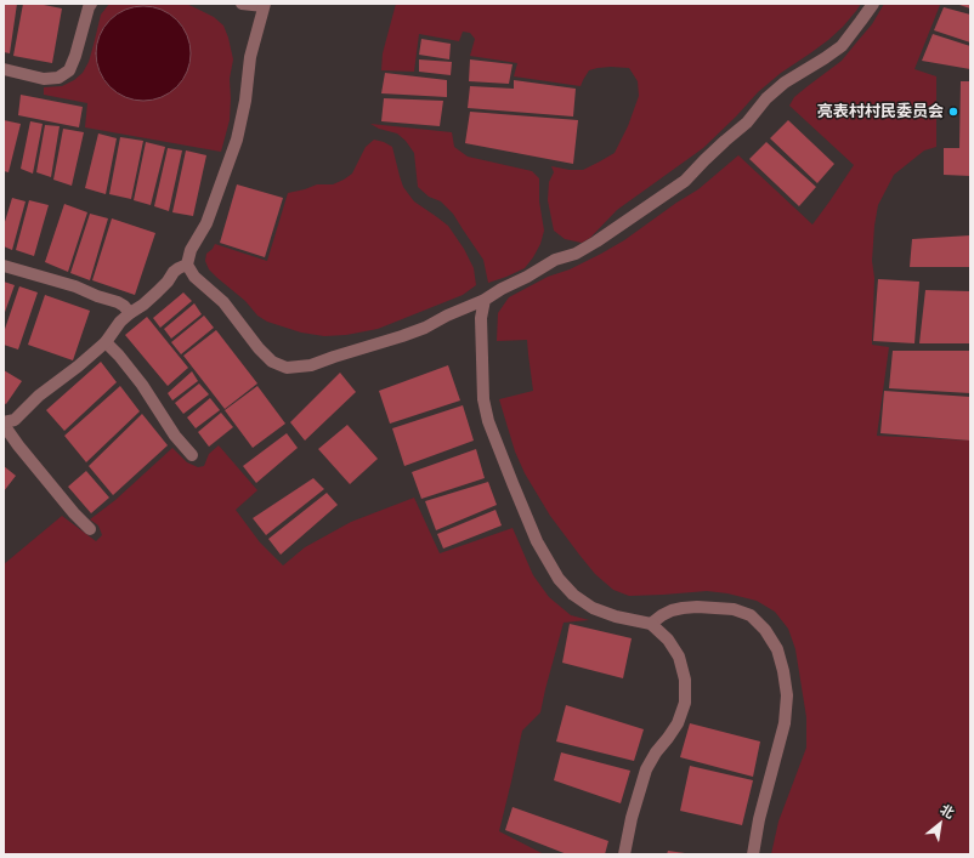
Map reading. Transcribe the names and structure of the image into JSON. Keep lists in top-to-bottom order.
{
  "places": ["亮表村村民委员会"],
  "north": "top right"
}
